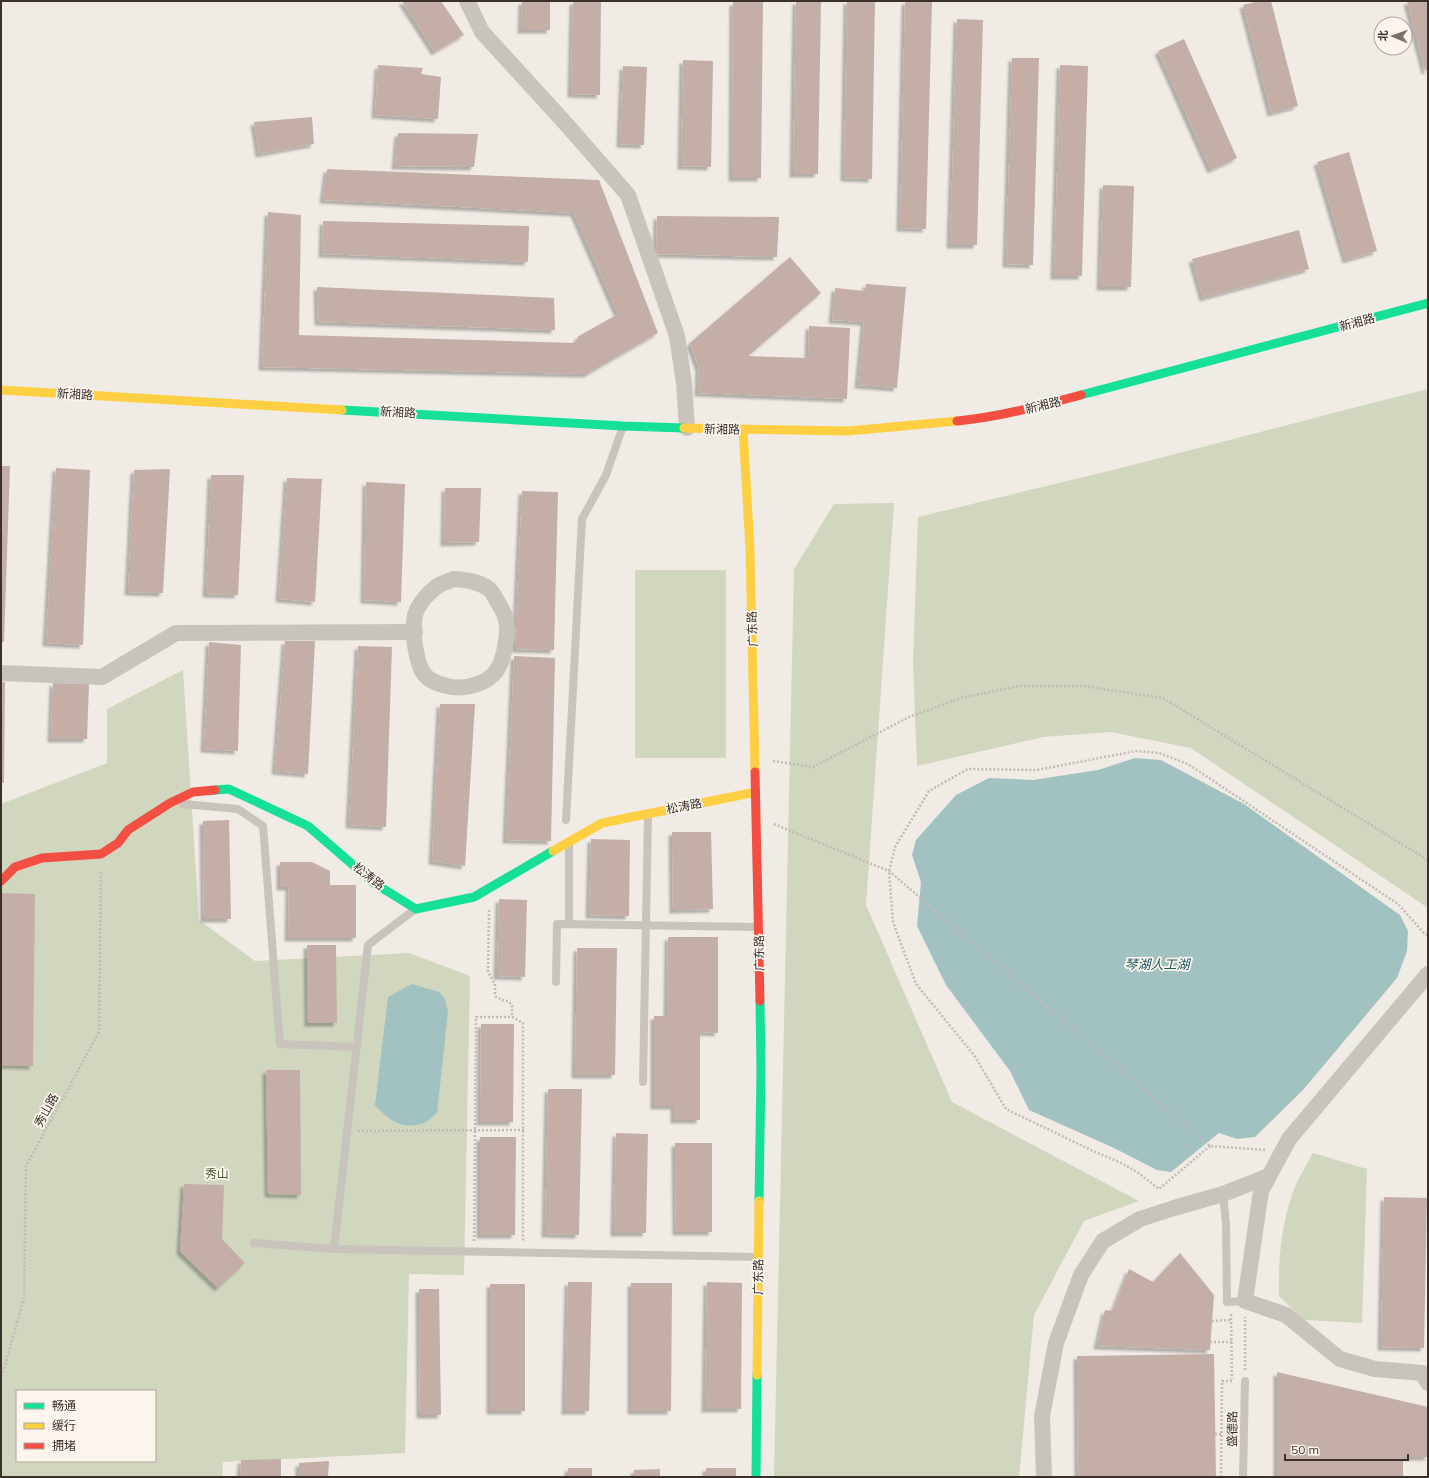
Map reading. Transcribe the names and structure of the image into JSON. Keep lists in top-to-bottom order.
{
  "streets": {
    "street": ["新湘路", "广东路", "松涛路"],
    "lane": ["盛德路"],
    "path": ["秀山路"]
  },
  "crossings": [
    ["新湘路", "广东路"],
    ["广东路", "松涛路"],
    ["松涛路", "秀山路"]
  ],
  "water": ["琴湖人工湖"],
  "parks": ["秀山"],
  "legend": ["畅通", "缓行", "拥堵"],
  "scale_bar": "50 m",
  "north": "left"
}
